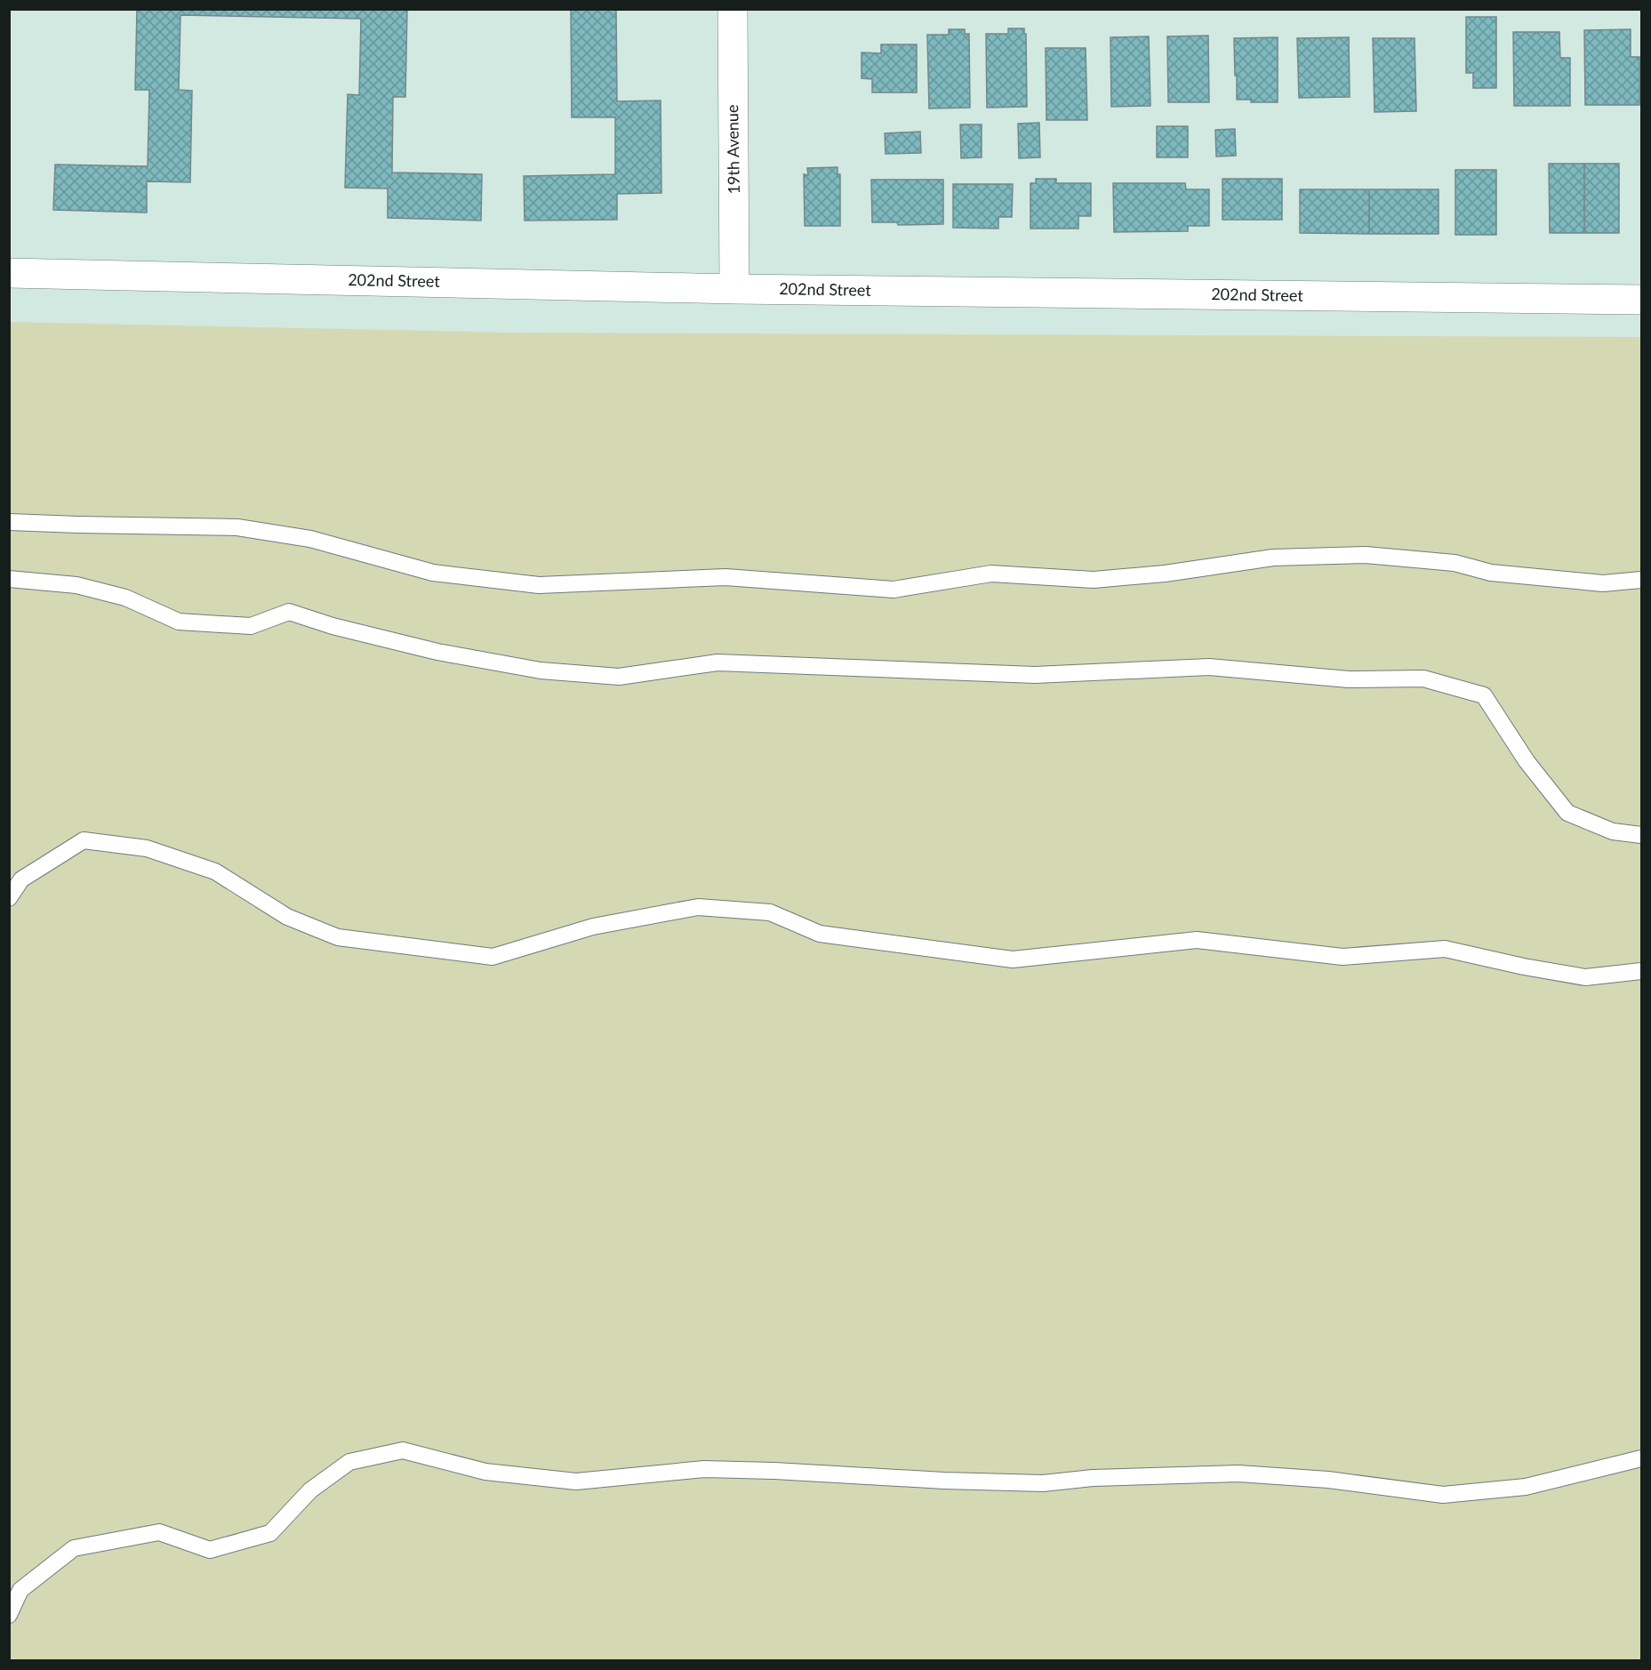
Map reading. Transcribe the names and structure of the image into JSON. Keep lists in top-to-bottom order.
{
  "streets": {
    "street": ["19th Avenue", "202nd Street"]
  },
  "crossings": [
    ["19th Avenue", "202nd Street"]
  ]
}
